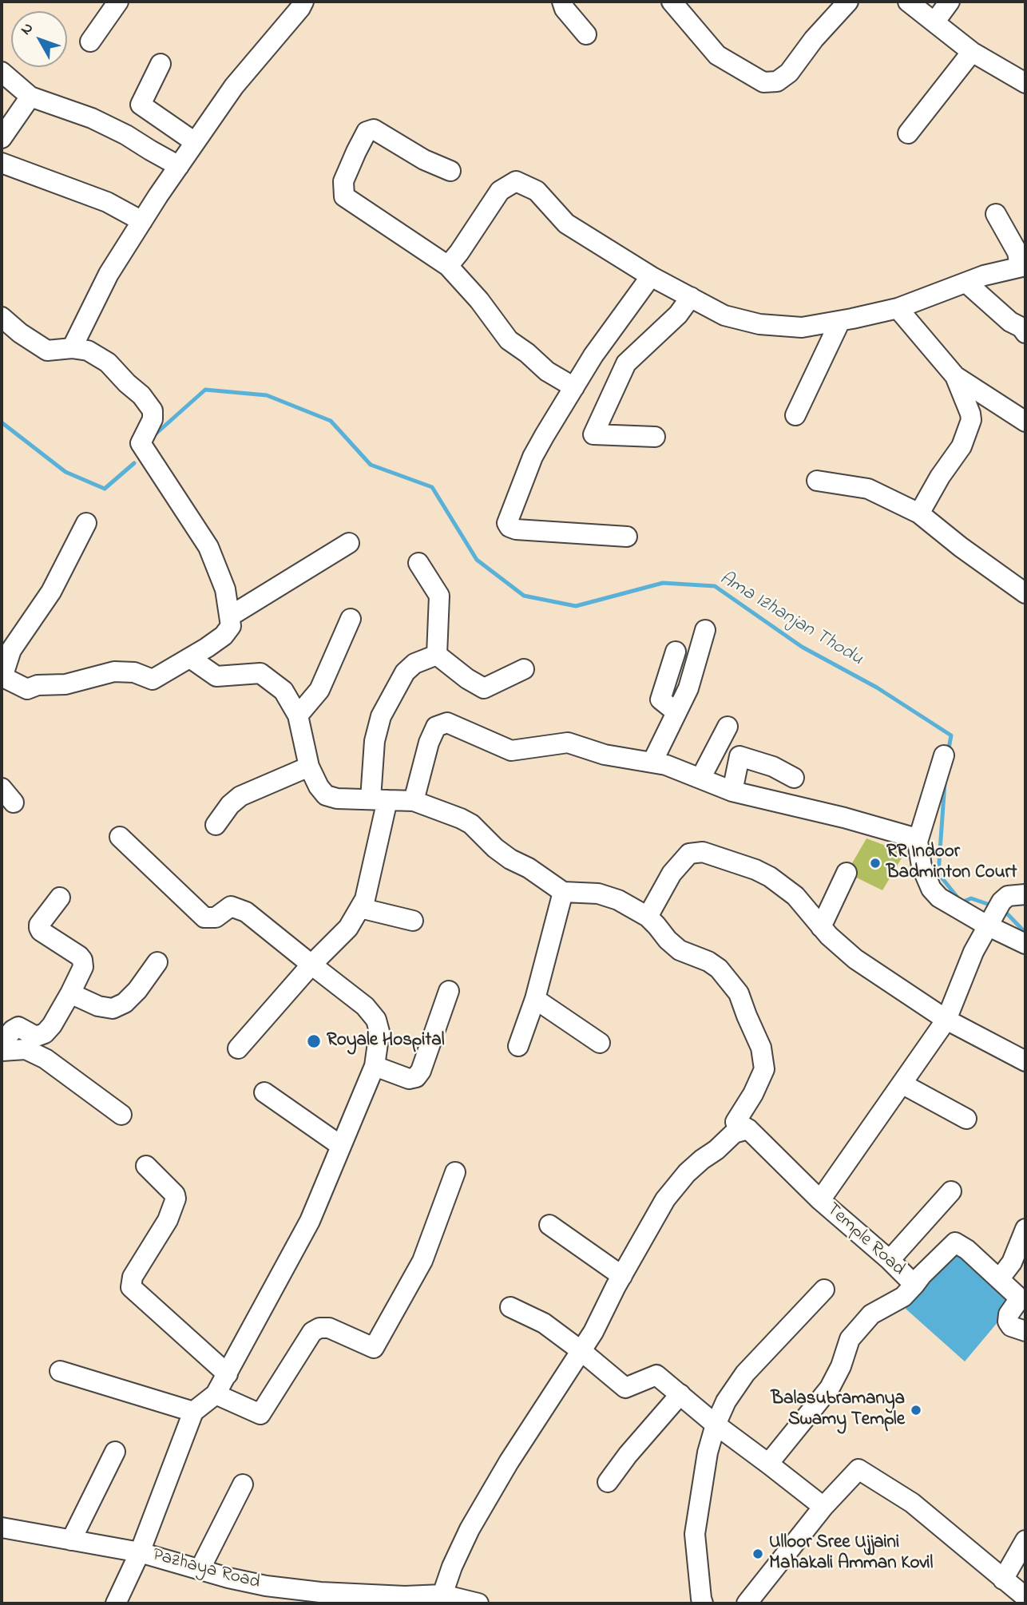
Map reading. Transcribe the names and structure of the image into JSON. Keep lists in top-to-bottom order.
{
  "streets": {
    "street": ["Temple Road", "Pazhaya Road"]
  },
  "water": ["Ama Izhanjan Thodu"],
  "places": [
    "RR Indoor Badminton Court",
    "Royale Hospital",
    "Balasubramanya Swamy Temple",
    "Ulloor Sree Ujjaini Mahakali Amman Kovil"
  ],
  "north": "top left"
}
